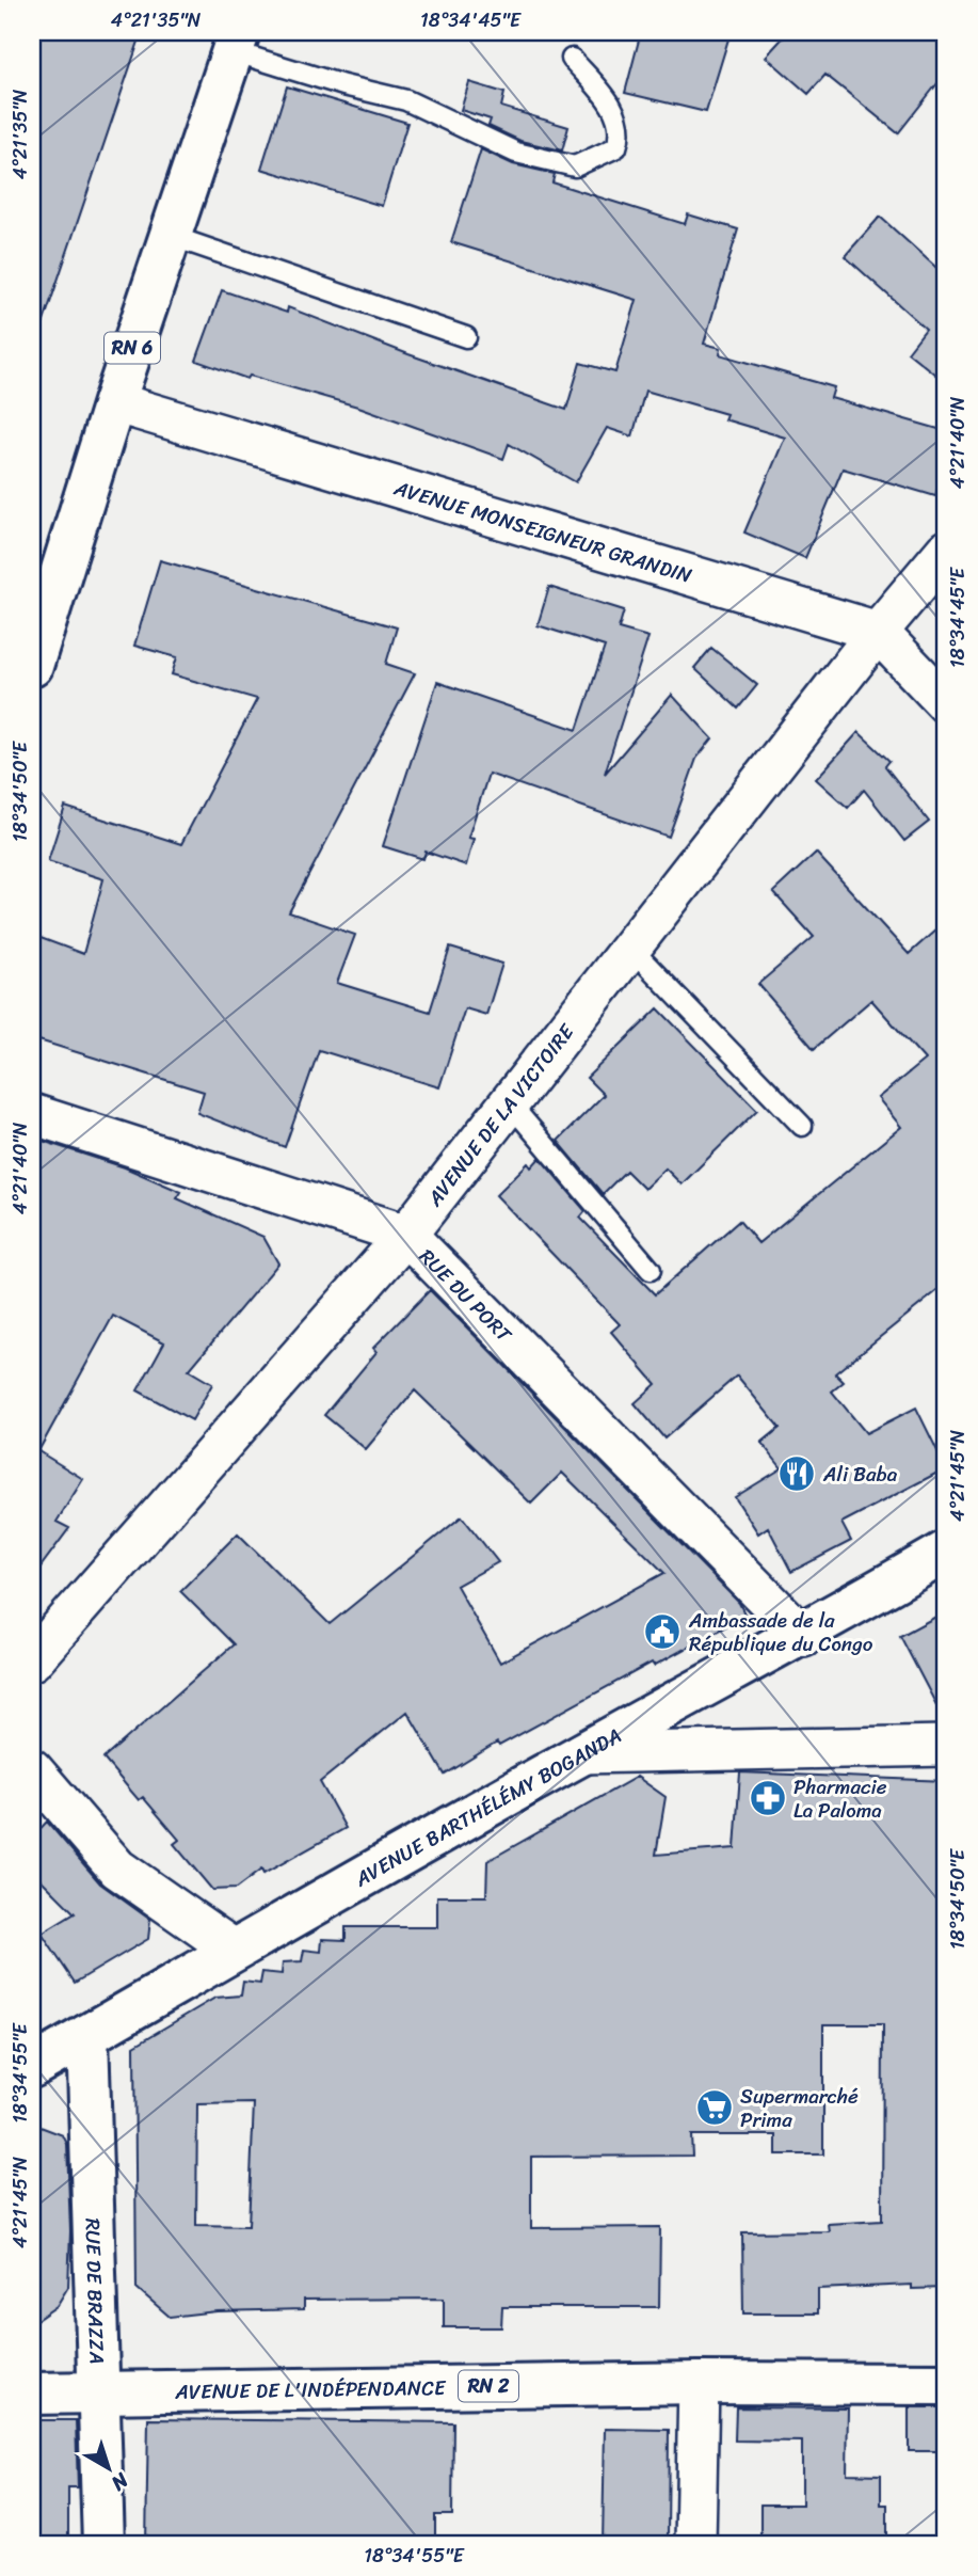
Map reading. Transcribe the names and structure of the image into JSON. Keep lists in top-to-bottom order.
{
  "streets": {
    "main road": [
      "RN 6",
      "AVENUE BARTHÉLÉMY BOGANDA",
      "RUE DE BRAZZA",
      "RN 2",
      "AVENUE DE L'INDÉPENDANCE"
    ],
    "street": ["AVENUE MONSEIGNEUR GRANDIN", "AVENUE DE LA VICTOIRE", "RUE DU PORT"]
  },
  "crossings": [
    ["RN 6", "AVENUE MONSEIGNEUR GRANDIN"],
    ["AVENUE MONSEIGNEUR GRANDIN", "AVENUE DE LA VICTOIRE"],
    ["AVENUE DE LA VICTOIRE", "RUE DU PORT"],
    ["RUE DU PORT", "AVENUE BARTHÉLÉMY BOGANDA"],
    ["AVENUE BARTHÉLÉMY BOGANDA", "RUE DE BRAZZA"],
    ["RUE DE BRAZZA", "AVENUE DE L'INDÉPENDANCE"]
  ],
  "places": {
    "restaurant": ["Ali Baba"],
    "public building": ["Ambassade de la République du Congo"],
    "pharmacy": ["Pharmacie La Paloma"],
    "supermarket": ["Supermarché Prima"]
  },
  "north": "bottom right",
  "coordinates": [
    "4°21'35\"N",
    "18°34'45\"E",
    "4°21'40\"N",
    "18°34'50\"E",
    "4°21'45\"N",
    "18°34'55\"E"
  ]
}
